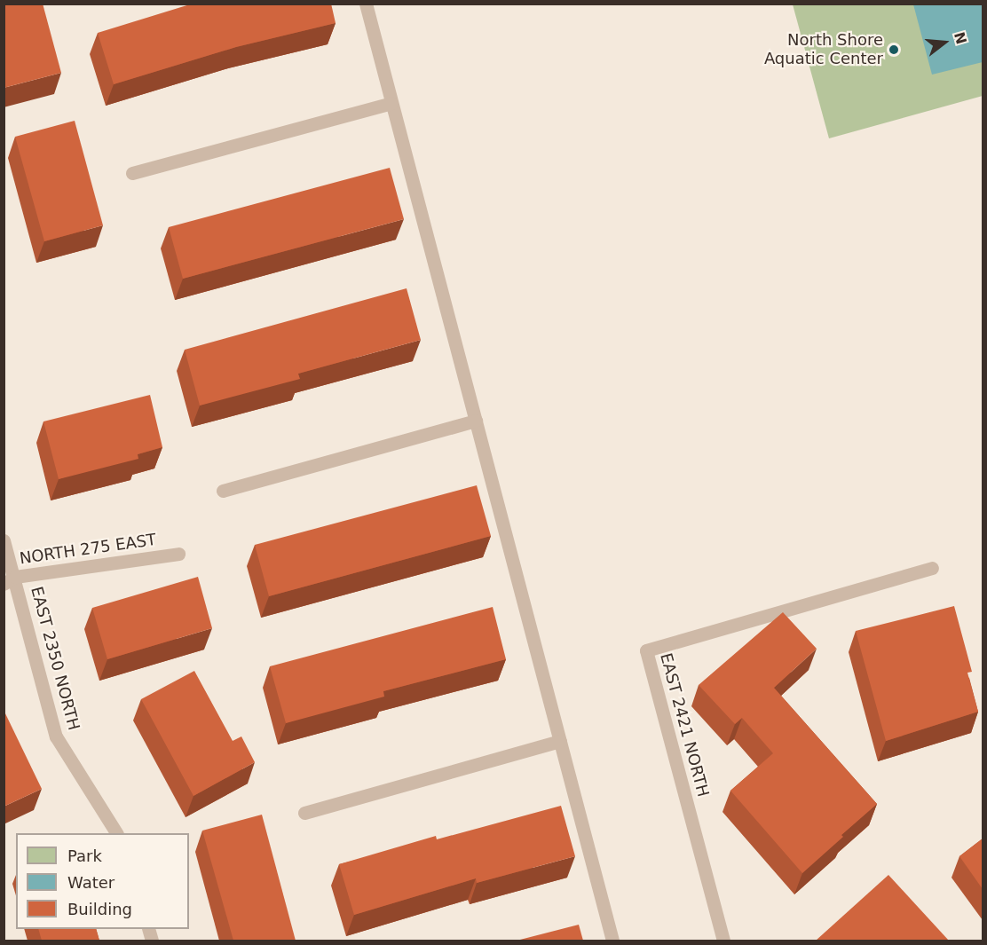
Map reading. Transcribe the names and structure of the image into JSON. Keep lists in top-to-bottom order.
{
  "streets": {
    "lane": ["NORTH 275 EAST", "EAST 2350 NORTH", "EAST 2421 NORTH"]
  },
  "crossings": [
    ["NORTH 275 EAST", "EAST 2350 NORTH"]
  ],
  "places": ["North Shore Aquatic Center"],
  "legend": ["Park", "Water", "Building"],
  "north": "right"
}
